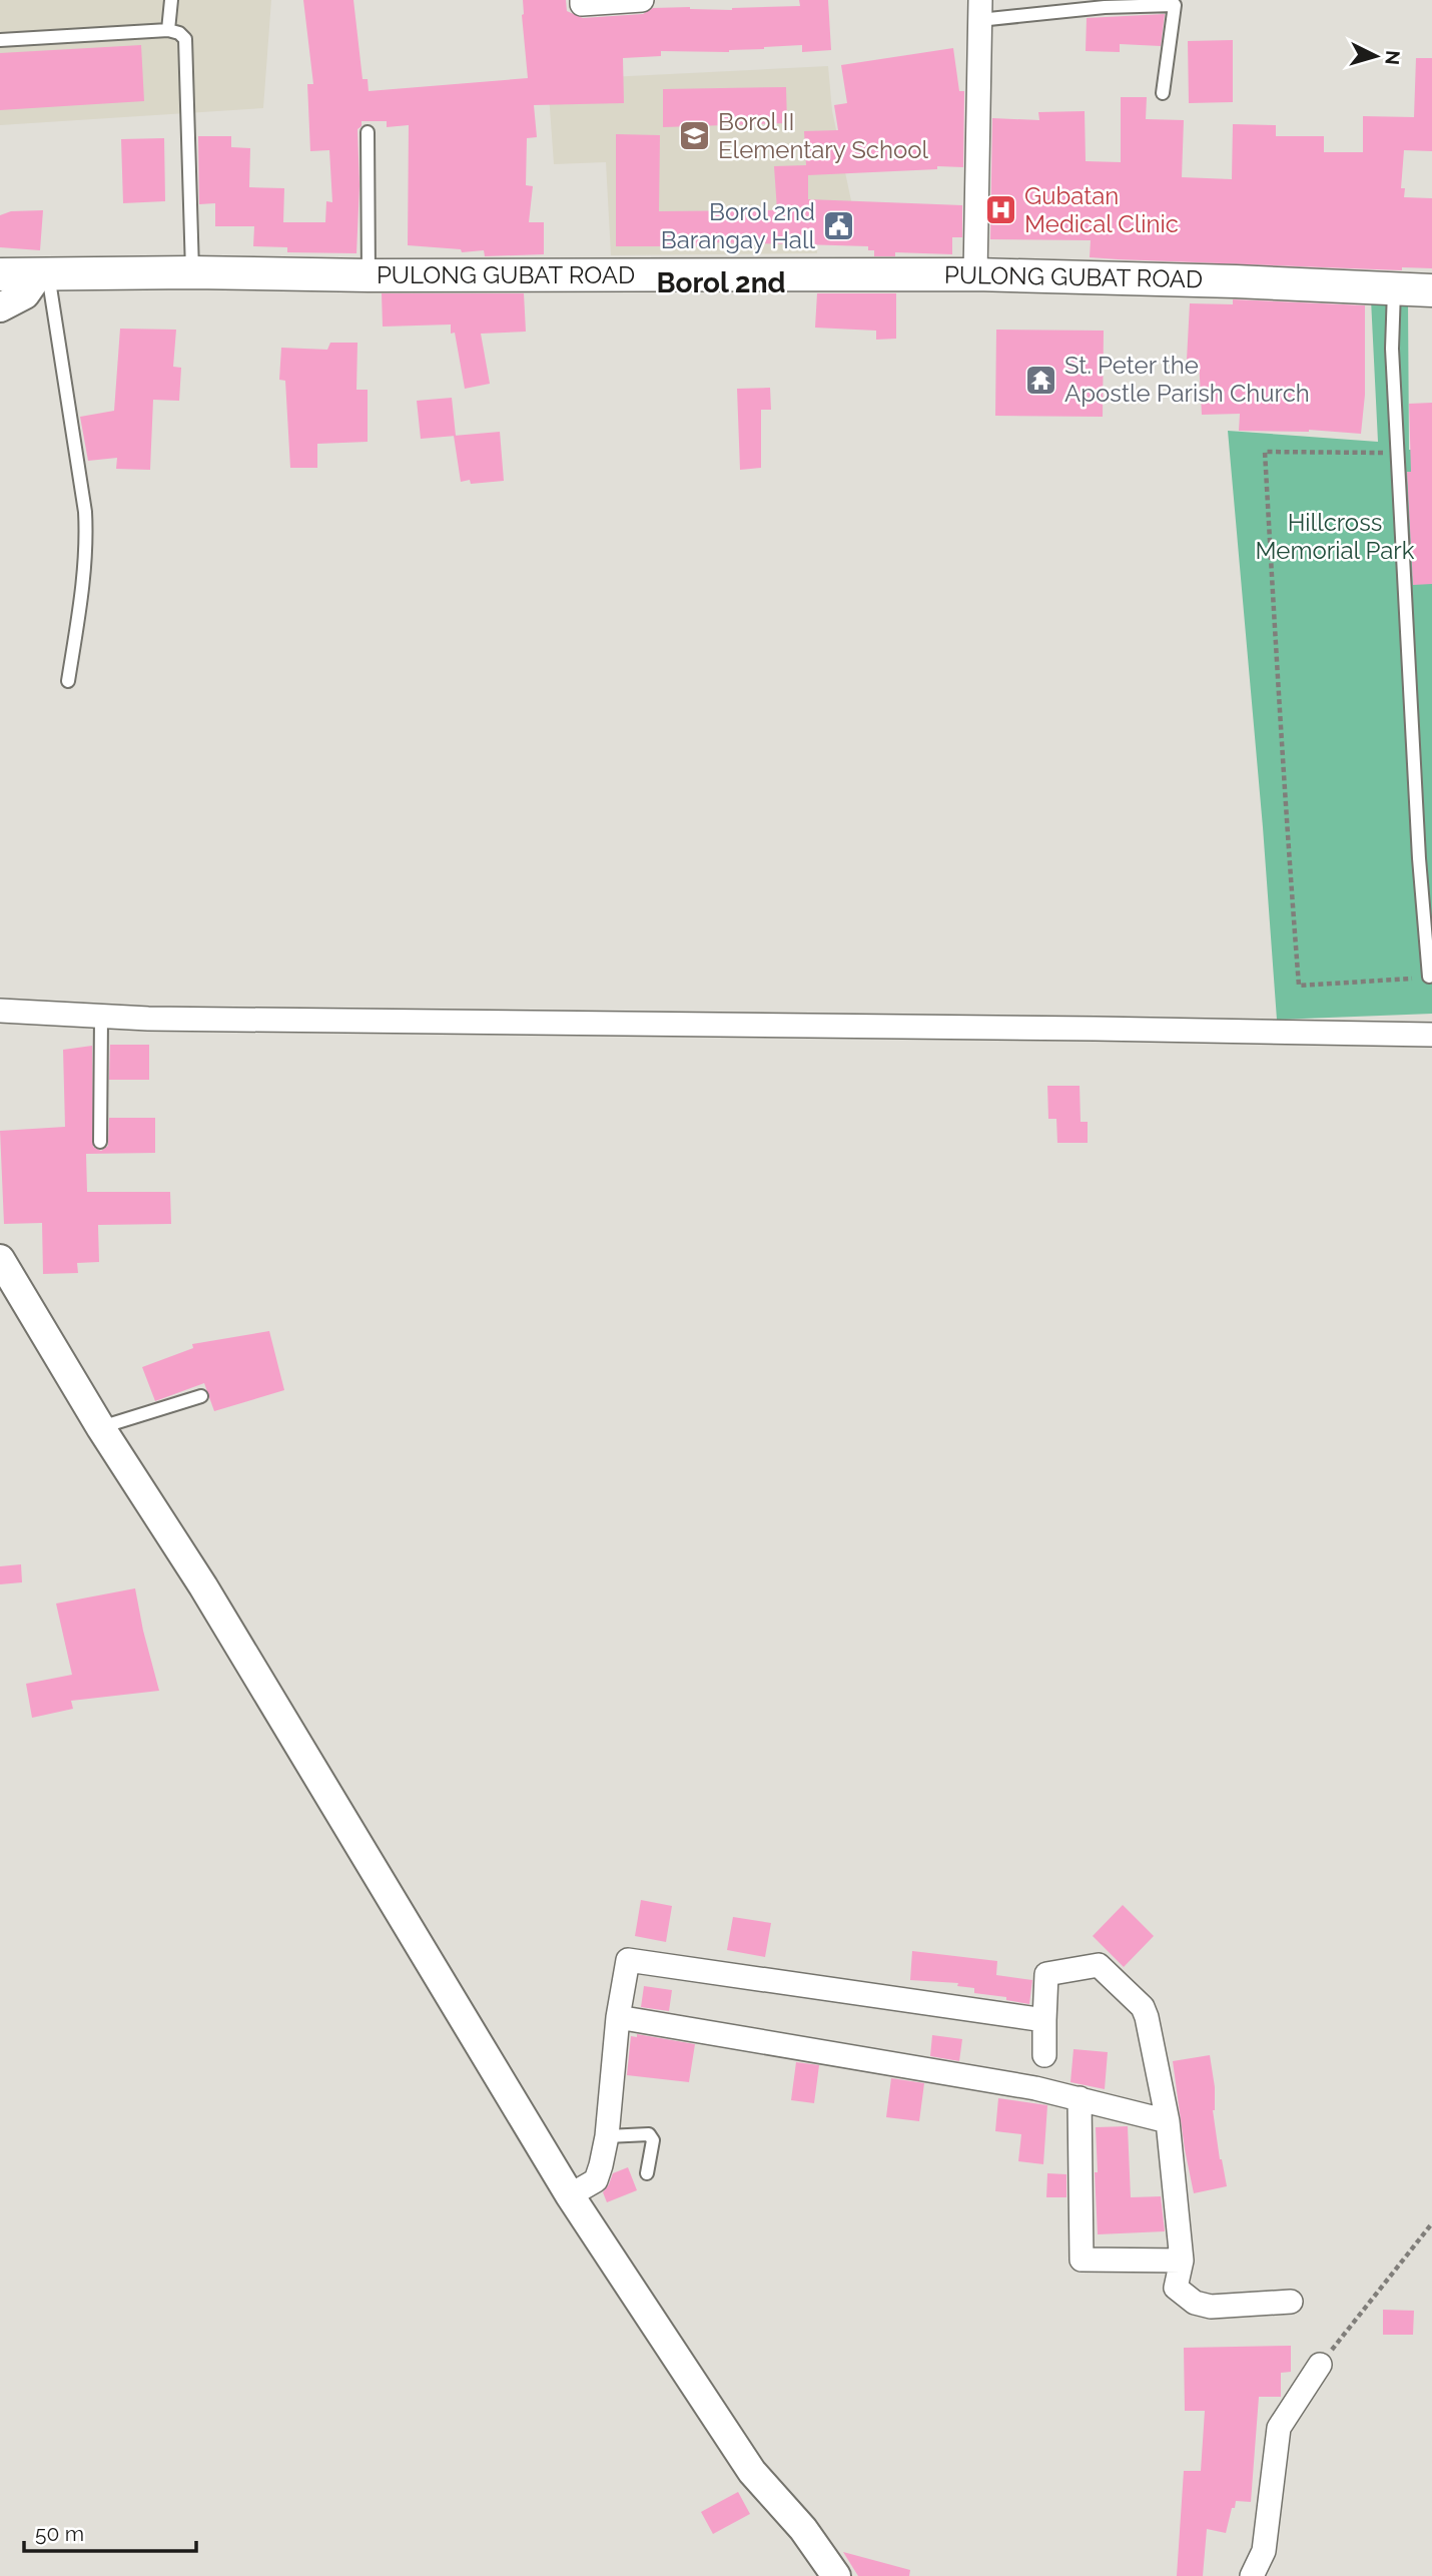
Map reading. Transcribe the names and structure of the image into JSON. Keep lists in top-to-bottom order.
{
  "streets": {
    "main road": ["PULONG GUBAT ROAD"]
  },
  "districts": ["Borol 2nd"],
  "parks": ["Hillcross Memorial Park"],
  "places": {
    "school or university": ["Borol II Elementary School"],
    "hospital": ["Gubatan Medical Clinic"],
    "public building": ["Borol 2nd Barangay Hall"],
    "temple": ["St. Peter the Apostle Parish Church"]
  },
  "scale_bar": "50 m",
  "north": "right"
}
